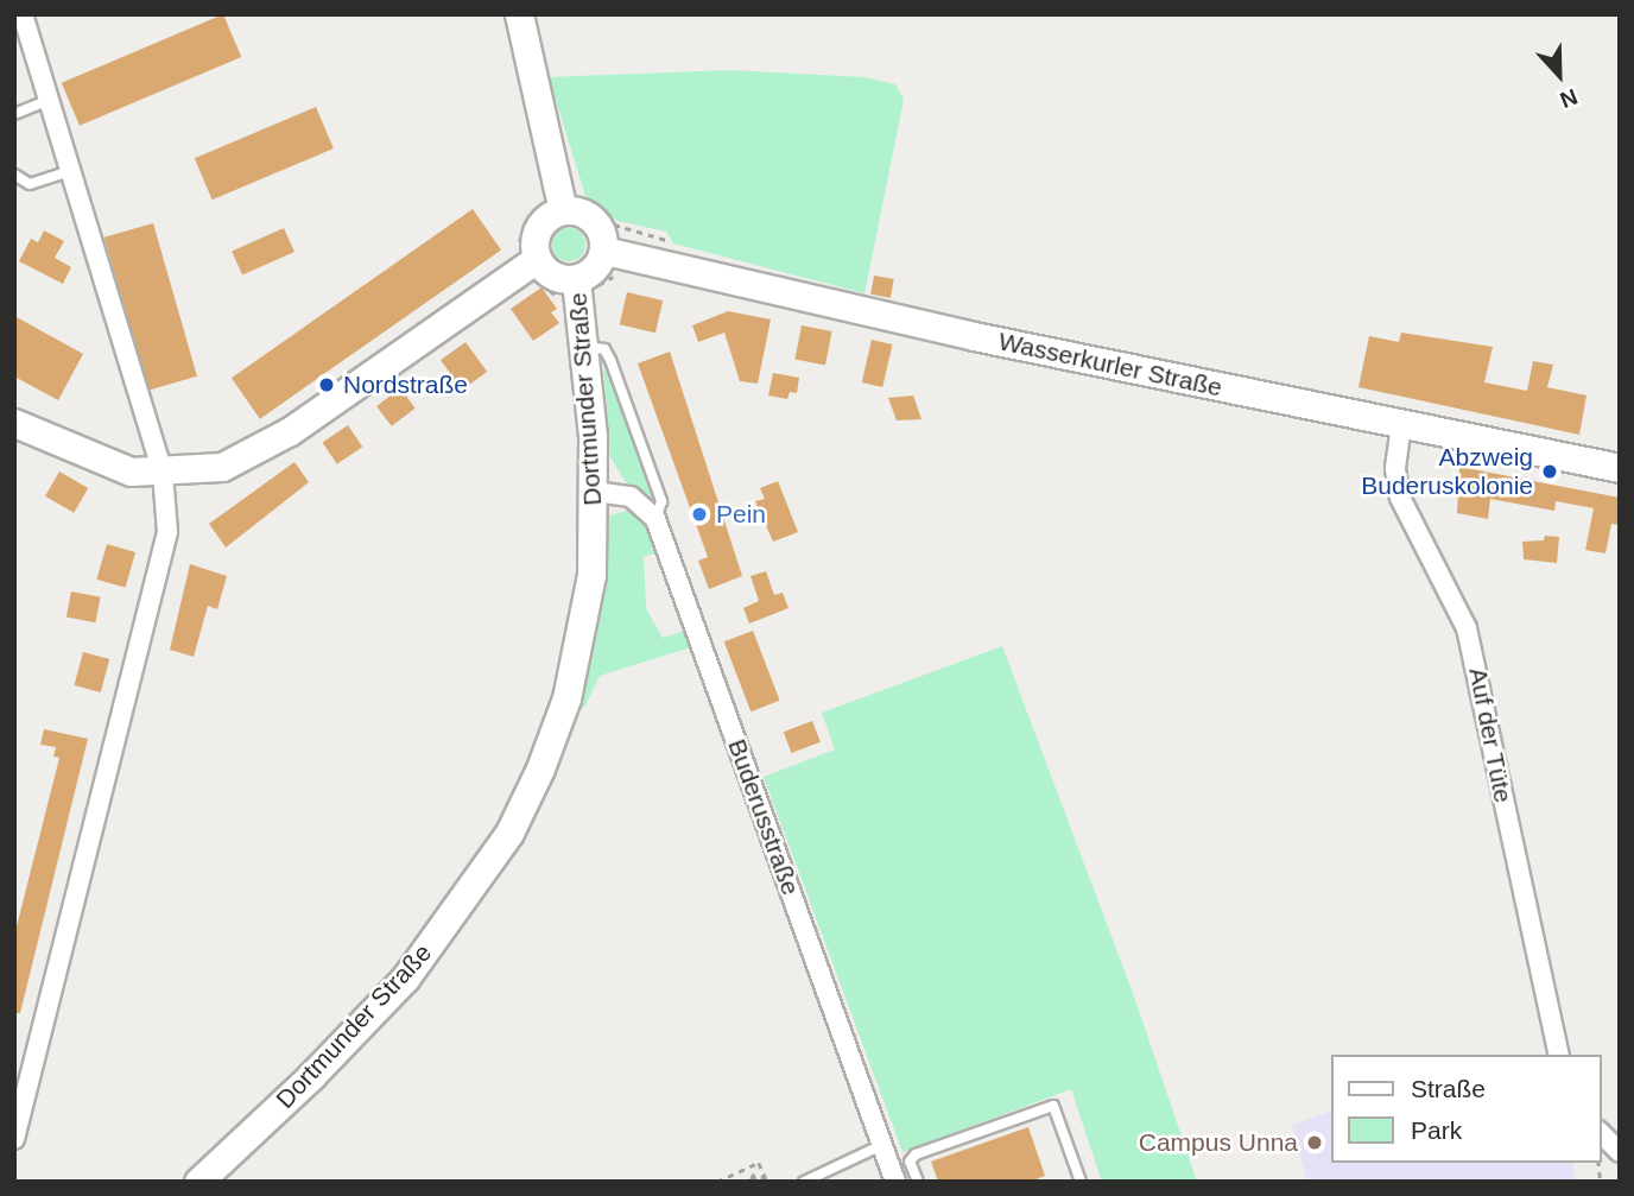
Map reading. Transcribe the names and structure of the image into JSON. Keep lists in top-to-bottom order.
{
  "streets": {
    "main road": ["Wasserkurler Straße", "Dortmunder Straße"],
    "street": ["Auf der Tüte", "Buderusstraße"]
  },
  "crossings": [
    ["Wasserkurler Straße", "Auf der Tüte"]
  ],
  "places": [
    "Nordstraße",
    "Abzweig Buderuskolonie",
    "Pein",
    "Campus Unna"
  ],
  "legend": ["Straße", "Park"],
  "north": "bottom"
}
